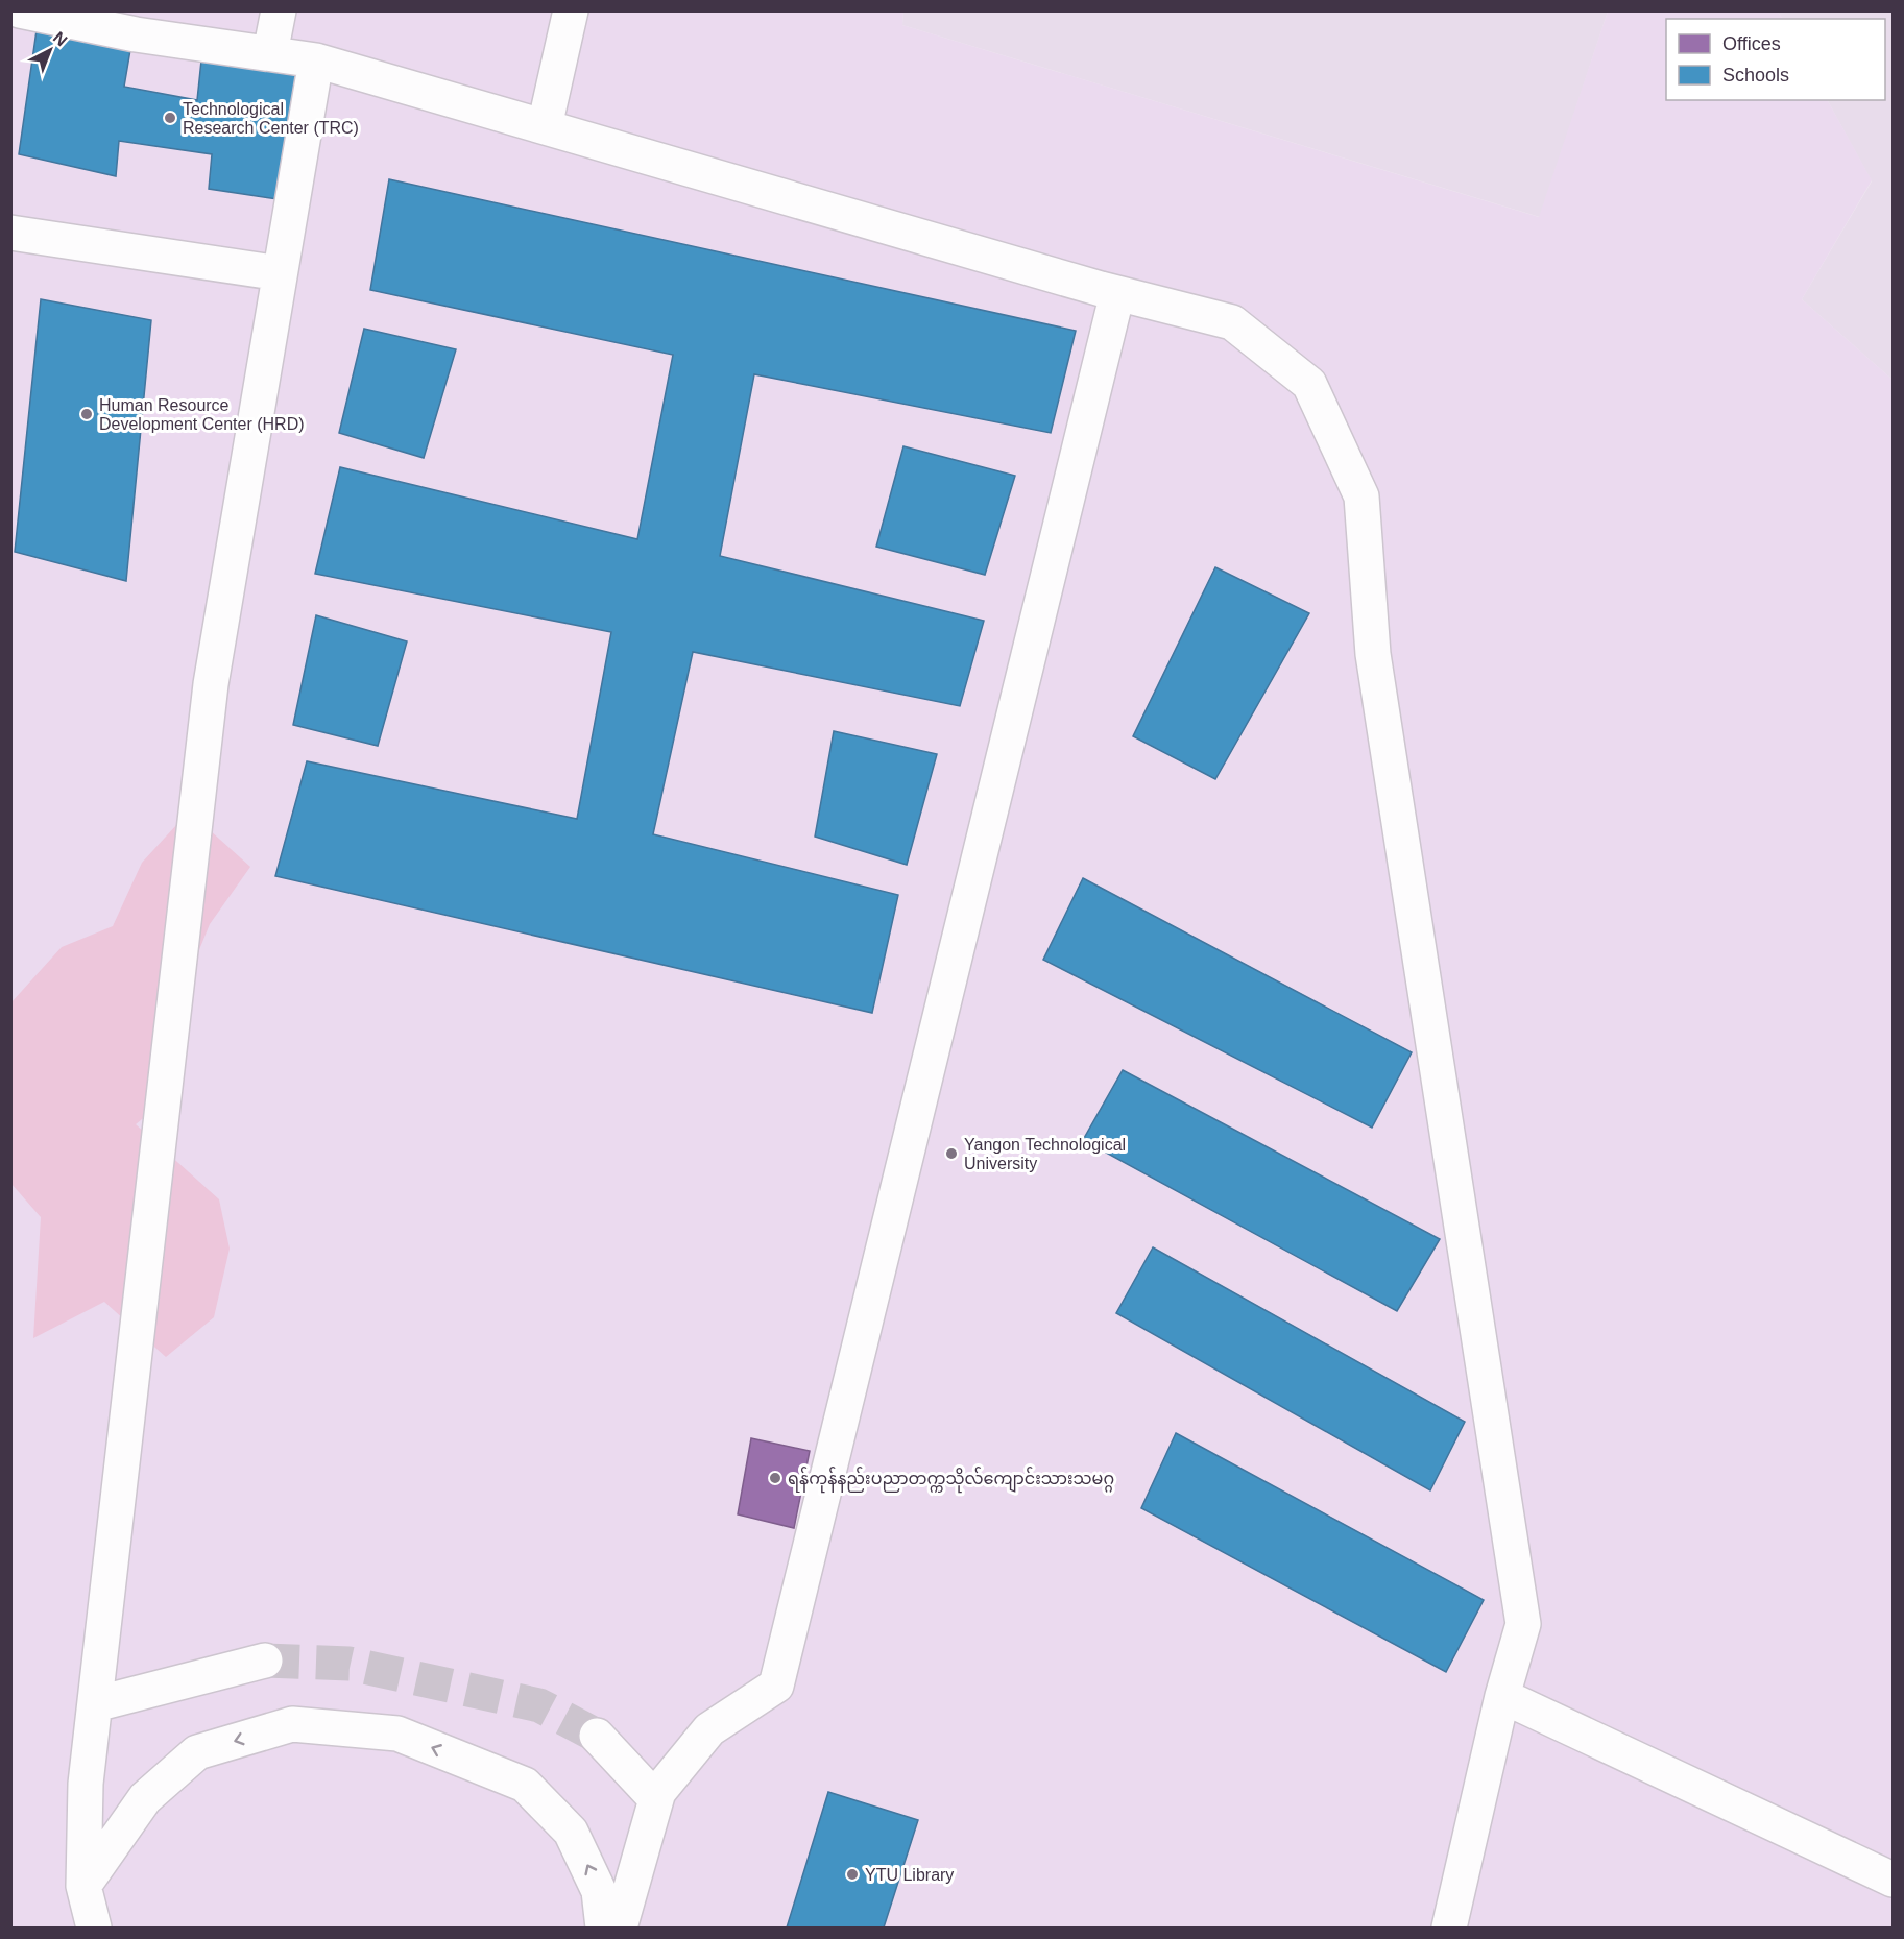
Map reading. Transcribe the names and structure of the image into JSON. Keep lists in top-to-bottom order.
{
  "places": [
    "Technological Research Center (TRC)",
    "Human Resource Development Center (HRD)",
    "Yangon Technological University",
    "ရန်ကုန်နည်းပညာတက္ကသိုလ်ကျောင်းသားသမဂ္ဂ",
    "YTU Library"
  ],
  "legend": ["Offices", "Schools"],
  "north": "top right"
}
